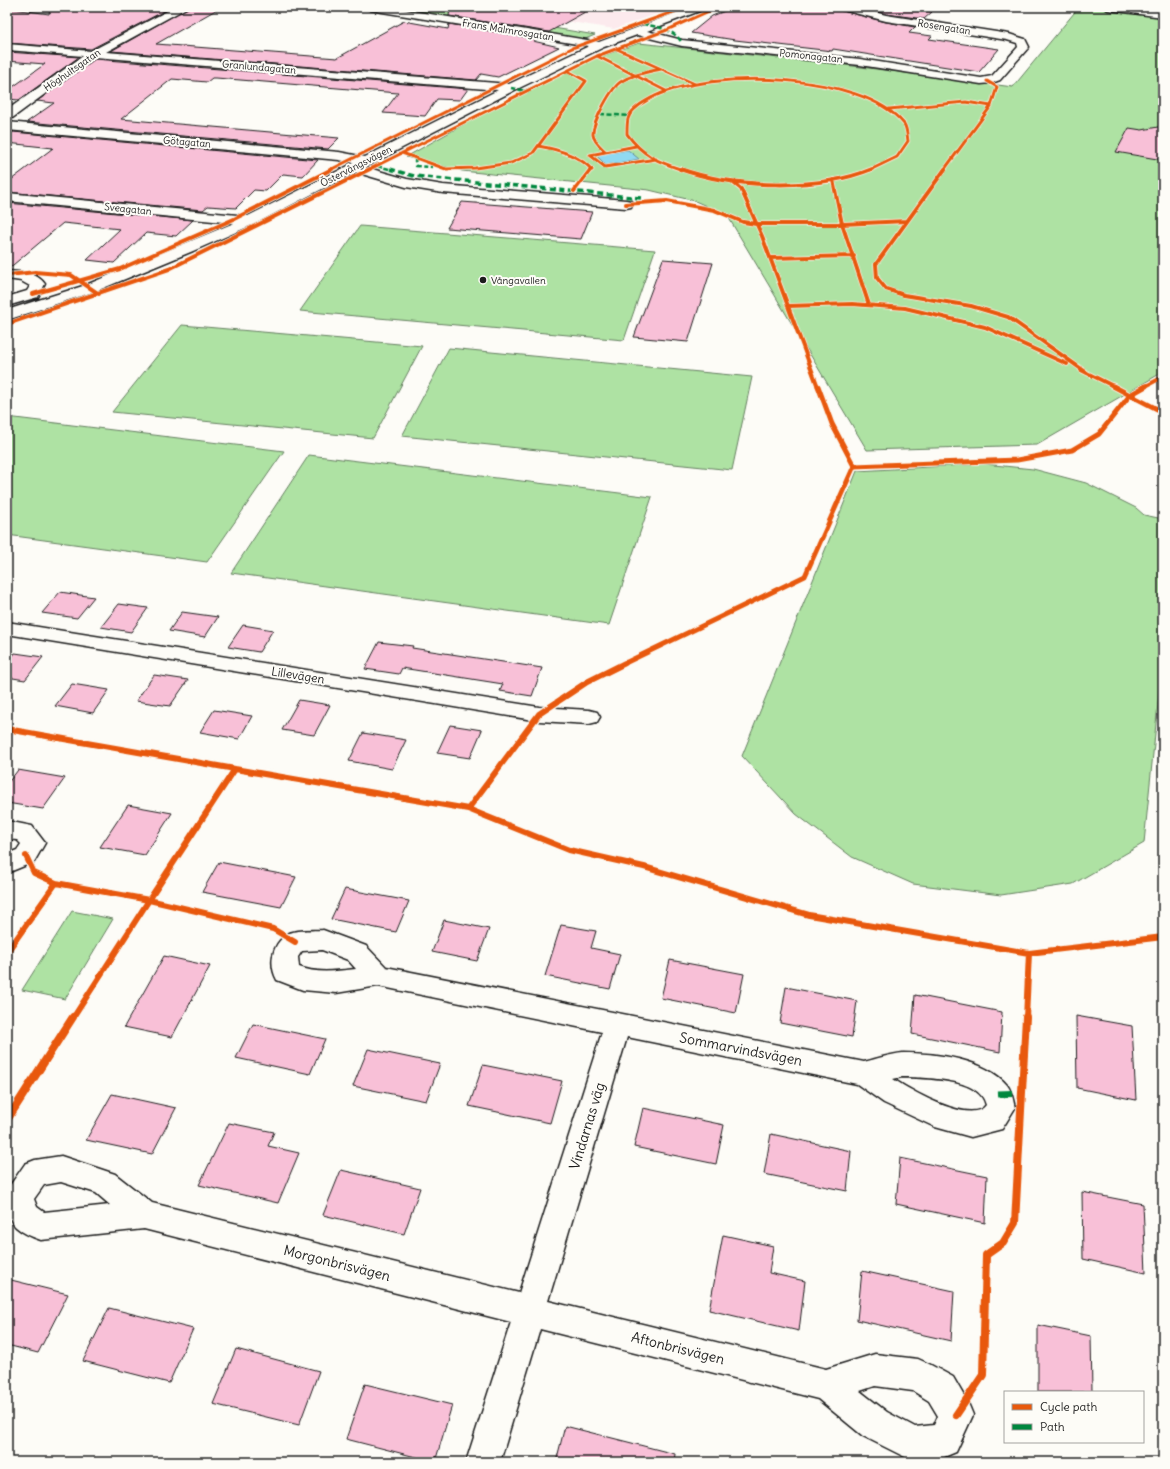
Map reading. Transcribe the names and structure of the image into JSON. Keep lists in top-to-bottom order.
{
  "streets": {
    "street": [
      "Rosengatan",
      "Frans Malmrosgatan",
      "Pomonagatan",
      "Granlundagatan",
      "Höghultsgatan",
      "Götagatan",
      "Östervångsvägen",
      "Sveagatan",
      "Lillevägen",
      "Sommarvindsvägen",
      "Vindarnas väg",
      "Morgonbrisvägen",
      "Aftonbrisvägen"
    ]
  },
  "crossings": [
    ["Rosengatan", "Pomonagatan"],
    ["Frans Malmrosgatan", "Östervångsvägen"],
    ["Pomonagatan", "Östervångsvägen"],
    ["Granlundagatan", "Höghultsgatan"],
    ["Granlundagatan", "Östervångsvägen"],
    ["Götagatan", "Östervångsvägen"],
    ["Östervångsvägen", "Sveagatan"],
    ["Sommarvindsvägen", "Vindarnas väg"],
    ["Vindarnas väg", "Morgonbrisvägen"],
    ["Vindarnas väg", "Aftonbrisvägen"],
    ["Morgonbrisvägen", "Aftonbrisvägen"]
  ],
  "places": ["Vångavallen"],
  "legend": ["Cycle path", "Path"]
}
